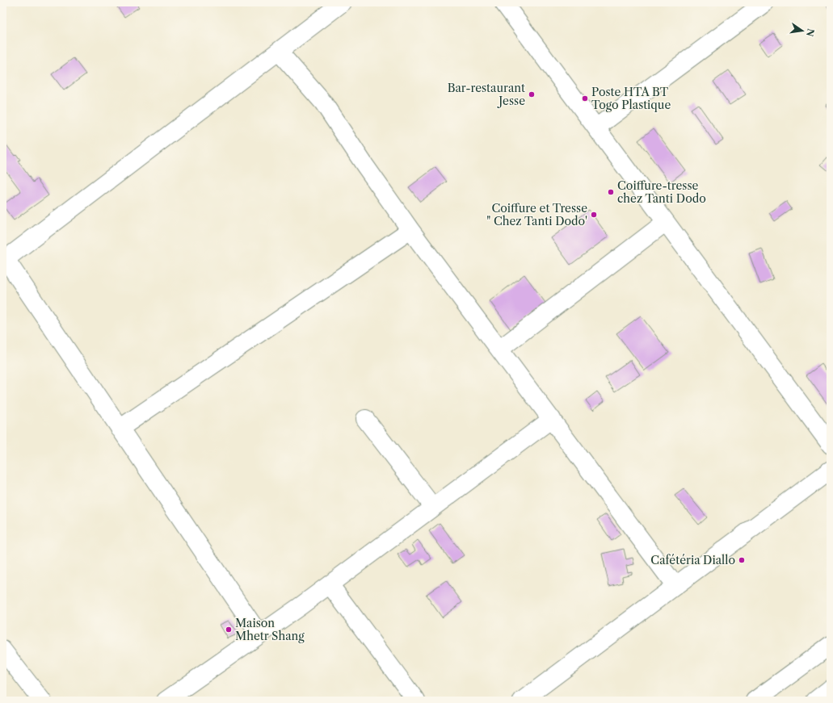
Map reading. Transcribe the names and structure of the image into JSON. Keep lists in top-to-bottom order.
{
  "places": [
    "Bar-restaurant Jesse",
    "Poste HTA BT Togo Plastique",
    "Coiffure-tresse chez Tanti Dodo",
    "Coiffure et Tresse \" Chez Tanti Dodo'",
    "Cafétéria Diallo",
    "Maison Mhetr Shang"
  ],
  "north": "right"
}
